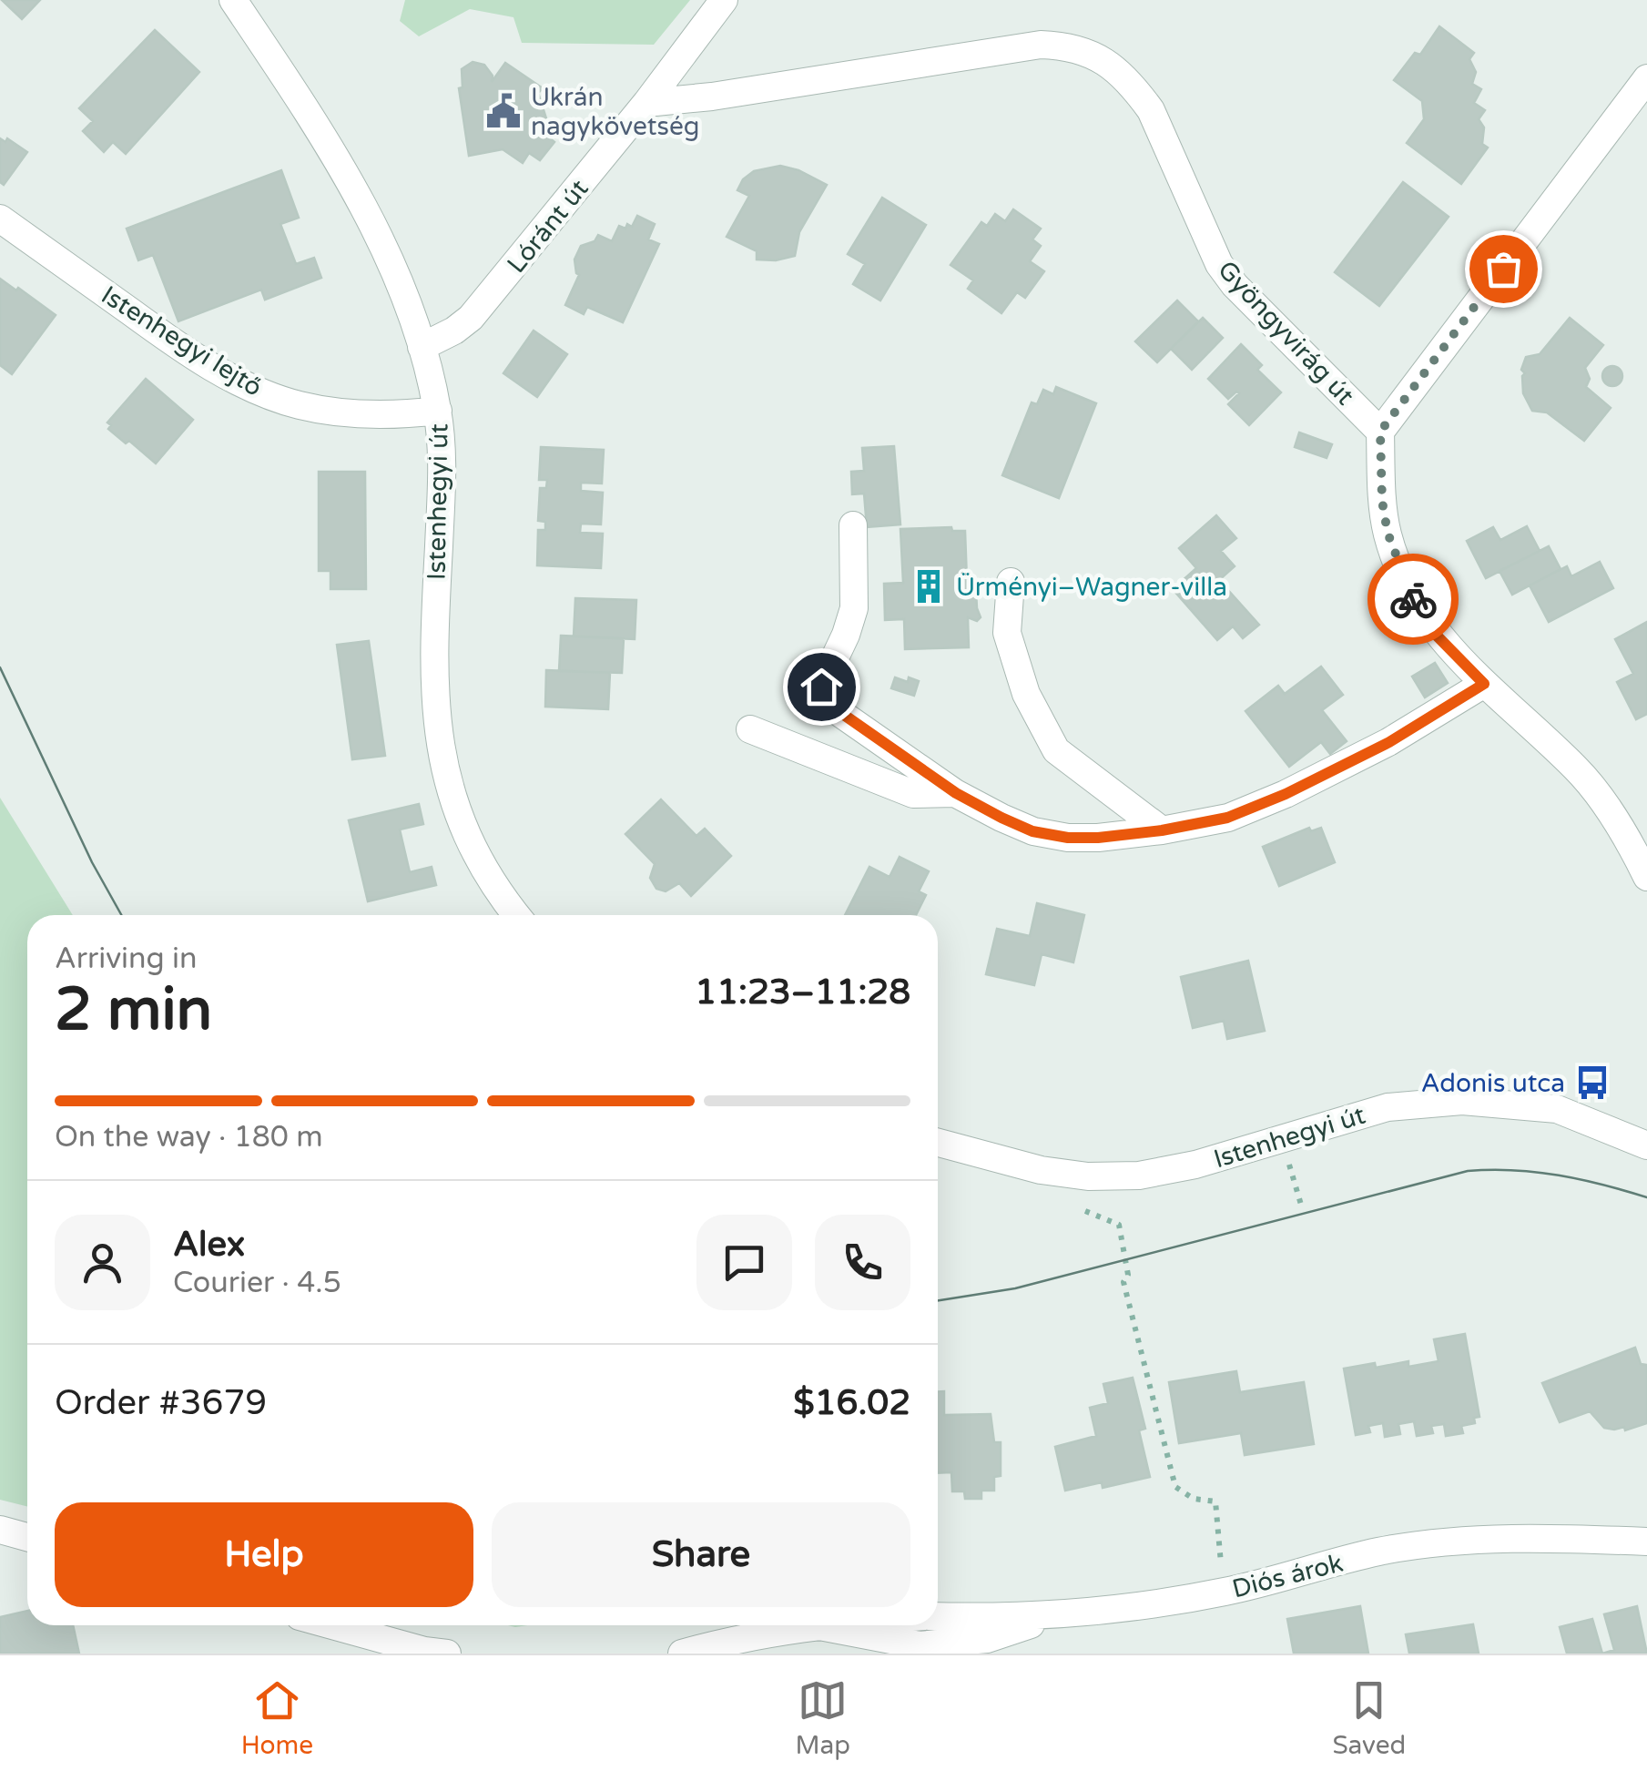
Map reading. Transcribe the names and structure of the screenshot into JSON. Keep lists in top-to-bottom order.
{
  "streets": {
    "street": [
      "Lóránt út",
      "Gyöngyvirág út",
      "Istenhegyi lejtő",
      "Istenhegyi út",
      "Diós árok"
    ]
  },
  "crossings": [
    ["Lóránt út", "Gyöngyvirág út"],
    ["Lóránt út", "Istenhegyi út"],
    ["Istenhegyi lejtő", "Istenhegyi út"]
  ],
  "places": {
    "public building": ["Ukrán nagykövetség"],
    "building": ["Ürményi–Wagner-villa"],
    "bus stop": ["Adonis utca"]
  },
  "page": {
    "heading": ["2 min", "Arriving in", "11:23–11:28"],
    "panel": [
      "Alex",
      "Courier · 4.5",
      "Order #3679",
      "$16.02"
    ],
    "bar": "On the way · 180 m",
    "buttons": ["Help", "Share"],
    "tabs": ["Home", "Map", "Saved"]
  }
}
